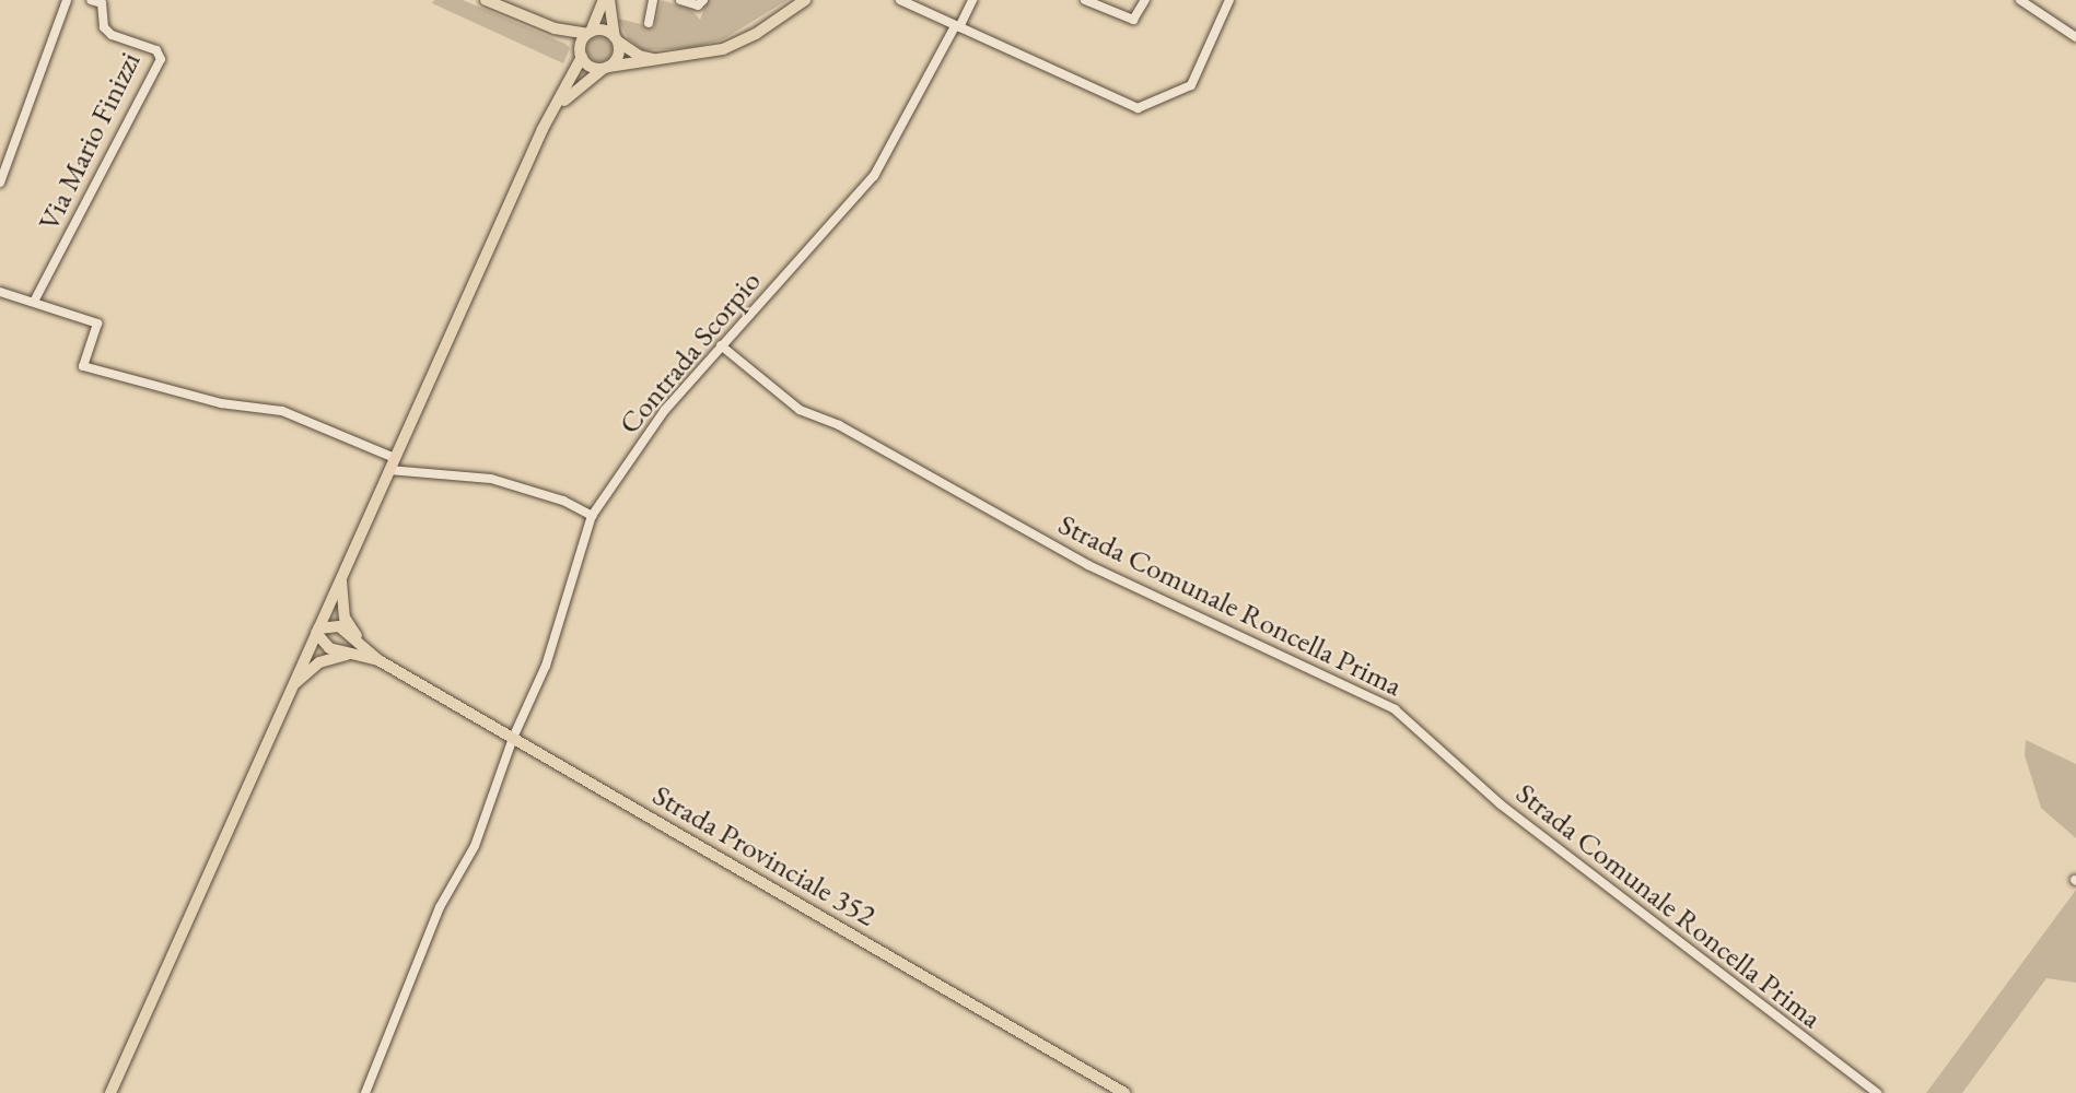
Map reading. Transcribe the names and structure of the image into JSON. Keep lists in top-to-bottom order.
{
  "streets": {
    "main road": ["Strada Provinciale 352"],
    "street": ["Via Mario Finizzi", "Contrada Scorpio", "Strada Comunale Roncella Prima"]
  },
  "crossings": [
    ["Contrada Scorpio", "Strada Comunale Roncella Prima"],
    ["Contrada Scorpio", "Strada Provinciale 352"]
  ]
}
